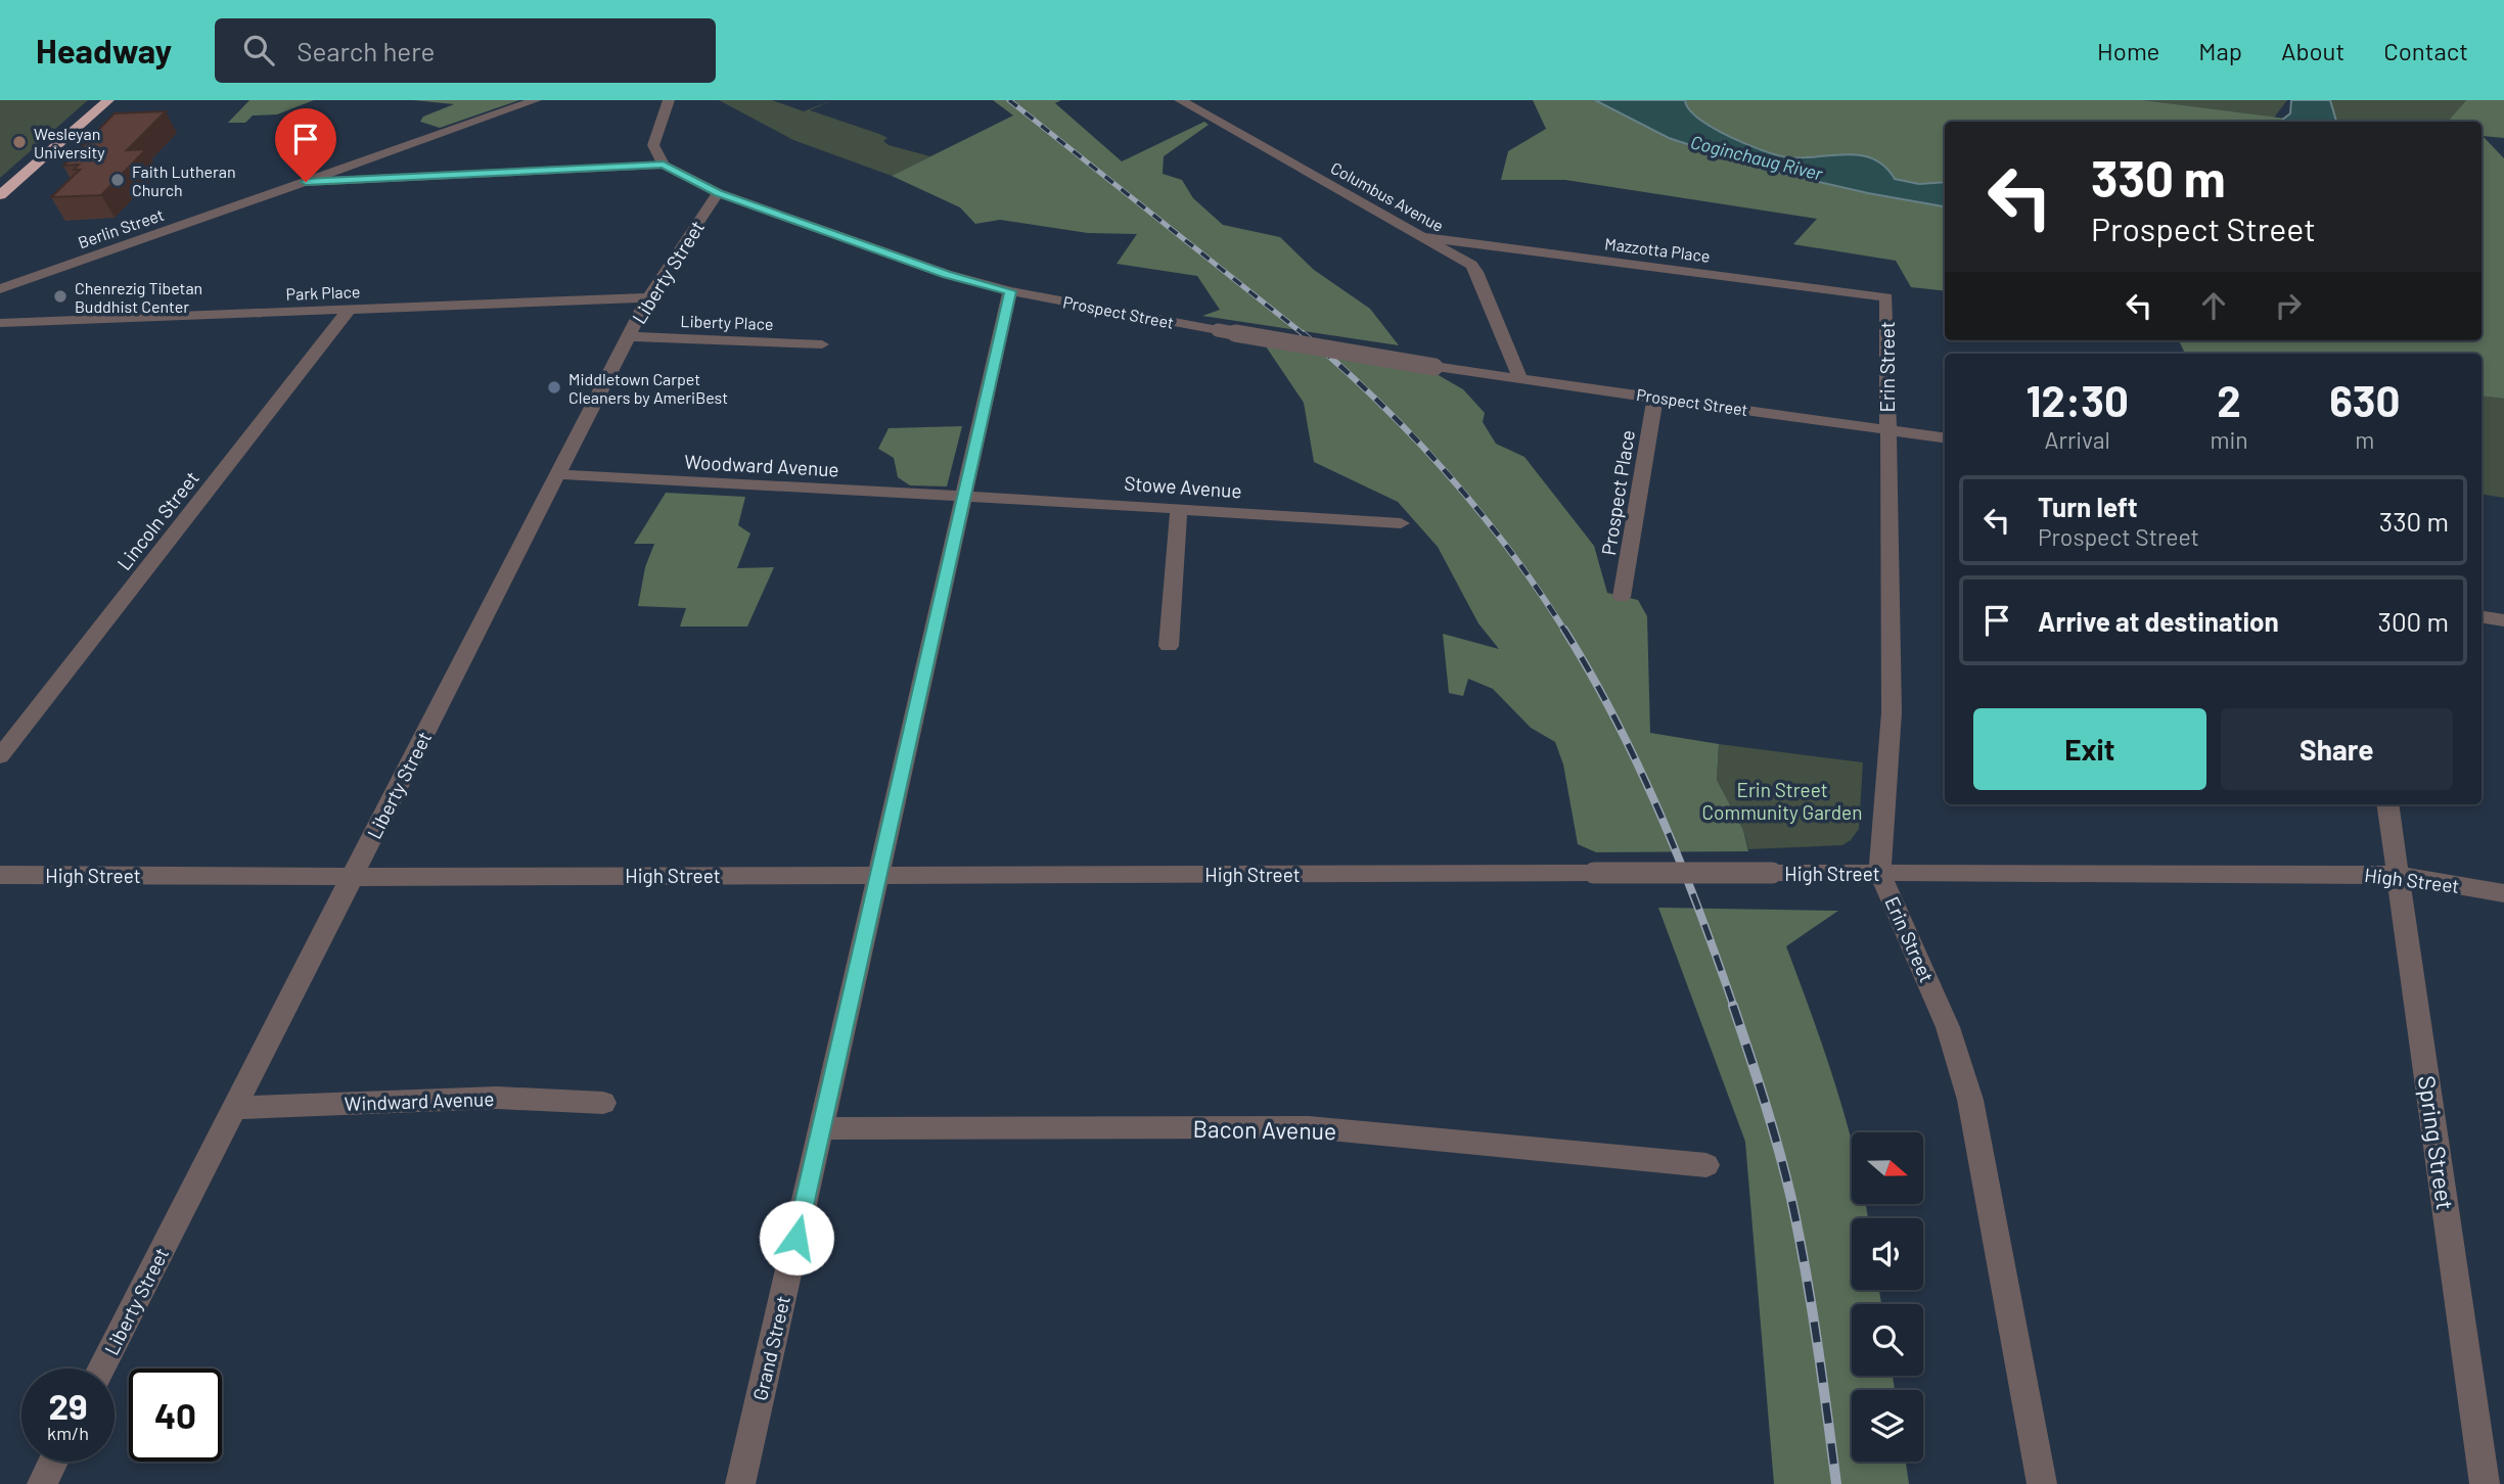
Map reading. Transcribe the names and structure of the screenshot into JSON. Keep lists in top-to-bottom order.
{
  "streets": {
    "street": [
      "Columbus Avenue",
      "Berlin Street",
      "Mazzotta Place",
      "Liberty Street",
      "Park Place",
      "Prospect Street",
      "Liberty Place",
      "Erin Street",
      "Woodward Avenue",
      "Stowe Avenue",
      "Prospect Place",
      "Lincoln Street",
      "High Street",
      "Windward Avenue",
      "Bacon Avenue",
      "Spring Street",
      "Grand Street"
    ]
  },
  "crossings": [
    ["Columbus Avenue", "Mazzotta Place"],
    ["Columbus Avenue", "Prospect Street"],
    ["Mazzotta Place", "Erin Street"],
    ["Liberty Street", "Park Place"],
    ["Liberty Street", "Prospect Street"],
    ["Liberty Street", "Liberty Place"],
    ["Liberty Street", "Woodward Avenue"],
    ["Liberty Street", "High Street"],
    ["Liberty Street", "Windward Avenue"],
    ["Park Place", "Lincoln Street"],
    ["Prospect Street", "Erin Street"],
    ["Prospect Street", "Prospect Place"],
    ["Prospect Street", "Grand Street"],
    ["Erin Street", "High Street"],
    ["Woodward Avenue", "Stowe Avenue"],
    ["Woodward Avenue", "Grand Street"],
    ["Stowe Avenue", "Grand Street"],
    ["High Street", "Spring Street"],
    ["High Street", "Grand Street"],
    ["Bacon Avenue", "Grand Street"]
  ],
  "water": ["Coginchaug River"],
  "parks": ["Erin Street Community Garden"],
  "places": [
    "Wesleyan University",
    "Faith Lutheran Church",
    "Chenrezig Tibetan Buddhist Center",
    "Middletown Carpet Cleaners by AmeriBest"
  ],
  "north": "right",
  "page": {
    "header": "Headway",
    "search": "Search here",
    "nav": [
      "Home",
      "Map",
      "About",
      "Contact"
    ],
    "turn": ["330 m", "Prospect Street"],
    "eta": [
      "12:30",
      "Arrival",
      "2",
      "min",
      "630",
      "m"
    ],
    "list": [
      {
        "name": "Turn left",
        "note": "Prospect Street",
        "value": "330 m"
      },
      {
        "name": "Arrive at destination",
        "value": "300 m"
      }
    ],
    "buttons": ["Exit", "Share"],
    "speed": "29 km/h",
    "limit": "40"
  }
}
